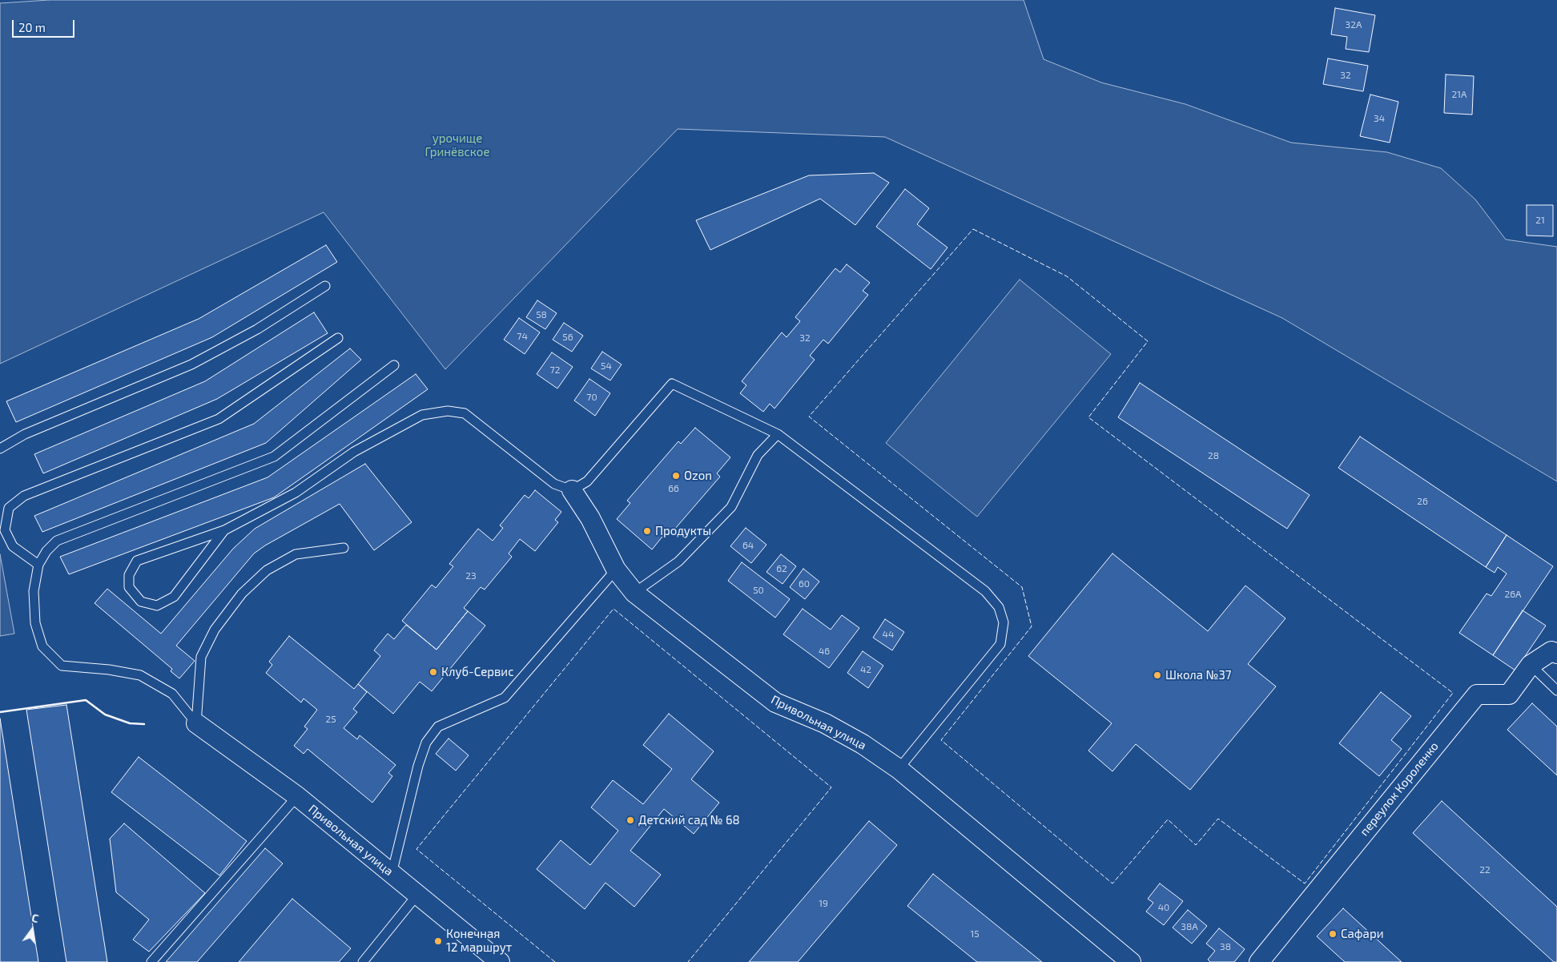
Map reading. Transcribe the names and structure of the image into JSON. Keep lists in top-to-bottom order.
{
  "streets": {
    "street": ["Привольная улица", "переулок Короленко"]
  },
  "parks": ["урочище Гринёвское"],
  "places": [
    "Ozon",
    "Продукты",
    "Клуб-Сервис",
    "Школа №37",
    "Детский сад № 68",
    "Сафари",
    "Конечная 12 маршрут"
  ],
  "house_numbers": [
    "32А",
    "32",
    "21А",
    "34",
    "21",
    "58",
    "74",
    "56",
    "32",
    "54",
    "72",
    "70",
    "28",
    "66",
    "26",
    "64",
    "62",
    "23",
    "60",
    "50",
    "26А",
    "44",
    "46",
    "42",
    "25",
    "22",
    "19",
    "40",
    "38А",
    "15",
    "38"
  ],
  "scale_bar": "20 m",
  "north": "top"
}
